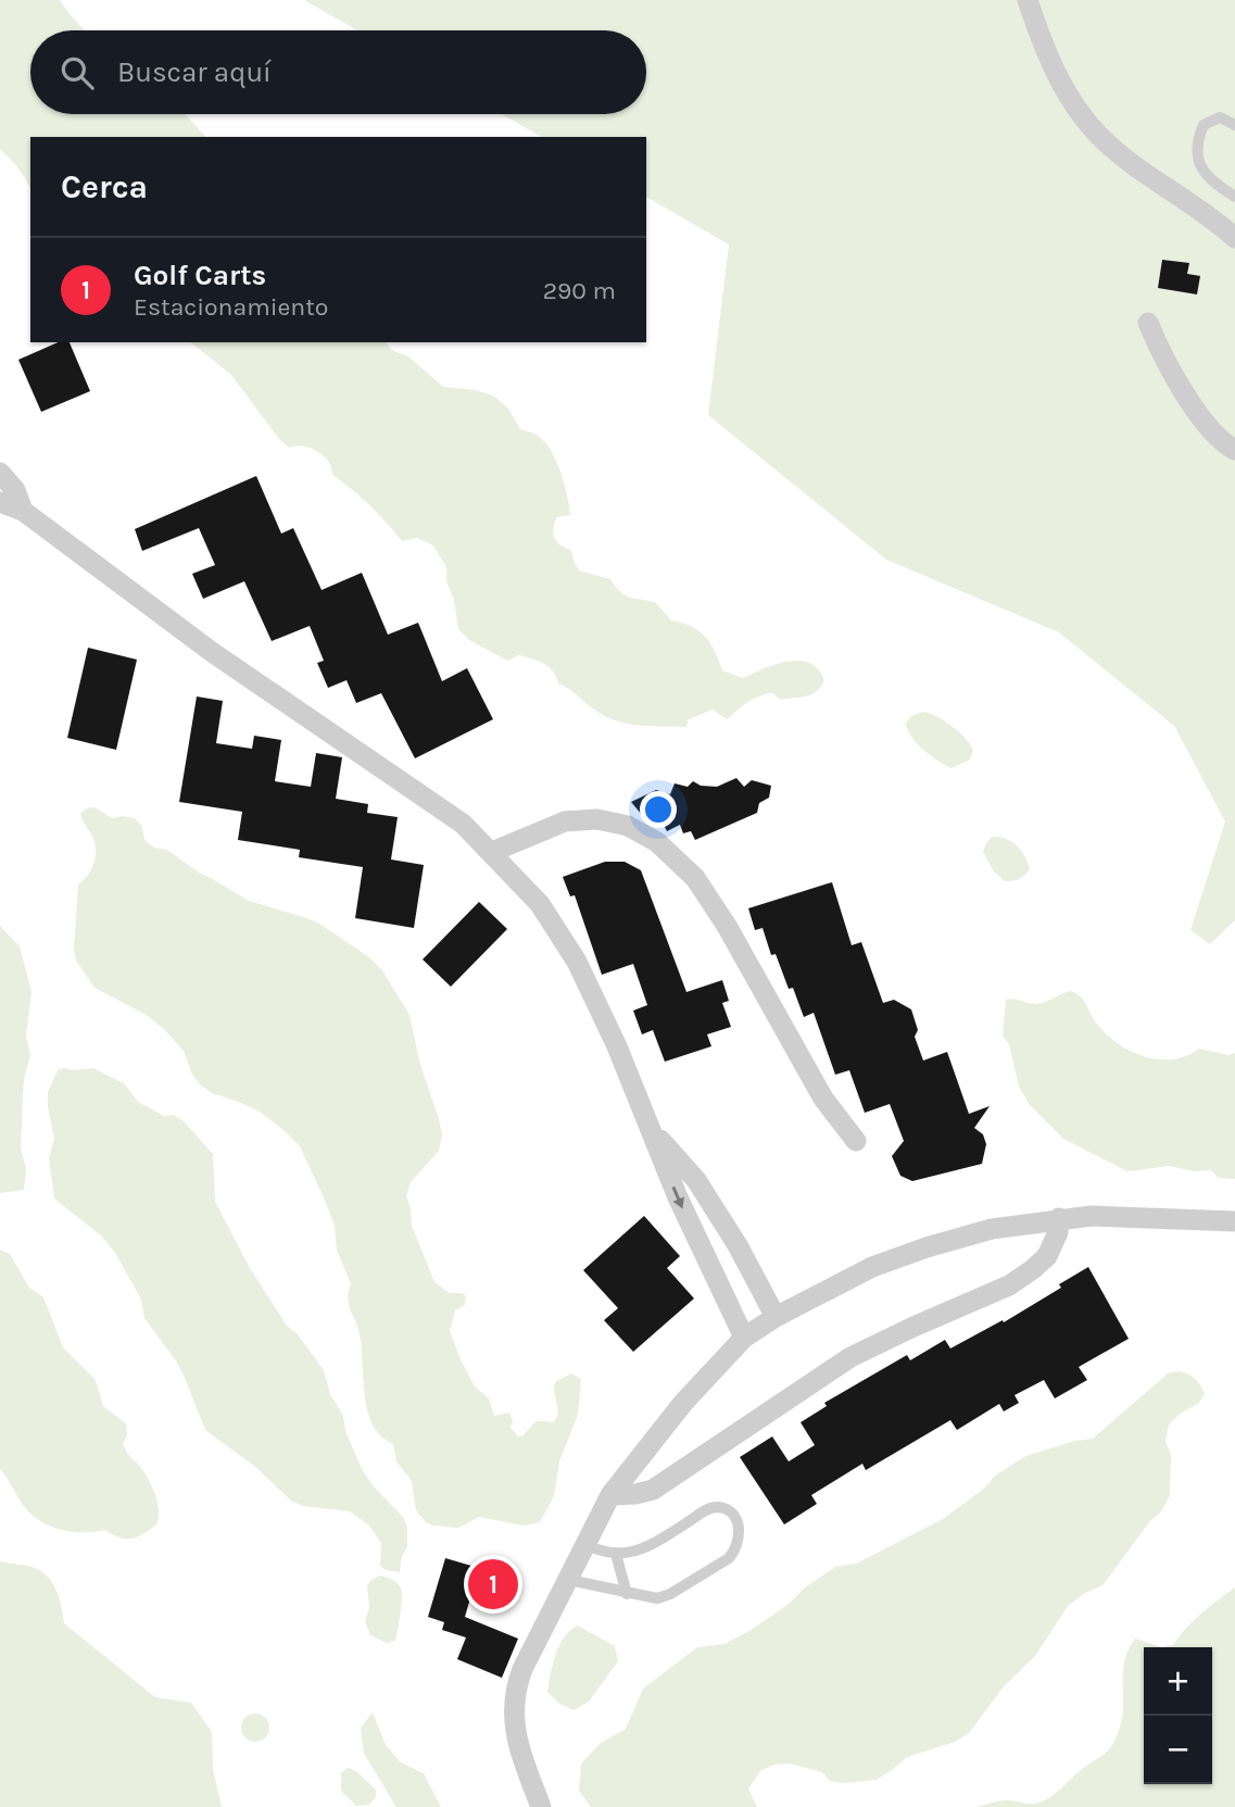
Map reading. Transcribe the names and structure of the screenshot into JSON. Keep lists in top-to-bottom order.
{
  "page": {
    "search": "Buscar aquí",
    "heading": "Cerca",
    "list": [
      {
        "mark": "1",
        "name": "Golf Carts",
        "note": "Estacionamiento",
        "value": "290 m"
      }
    ],
    "pins": "1",
    "map_buttons": ["+", "−"]
  }
}
